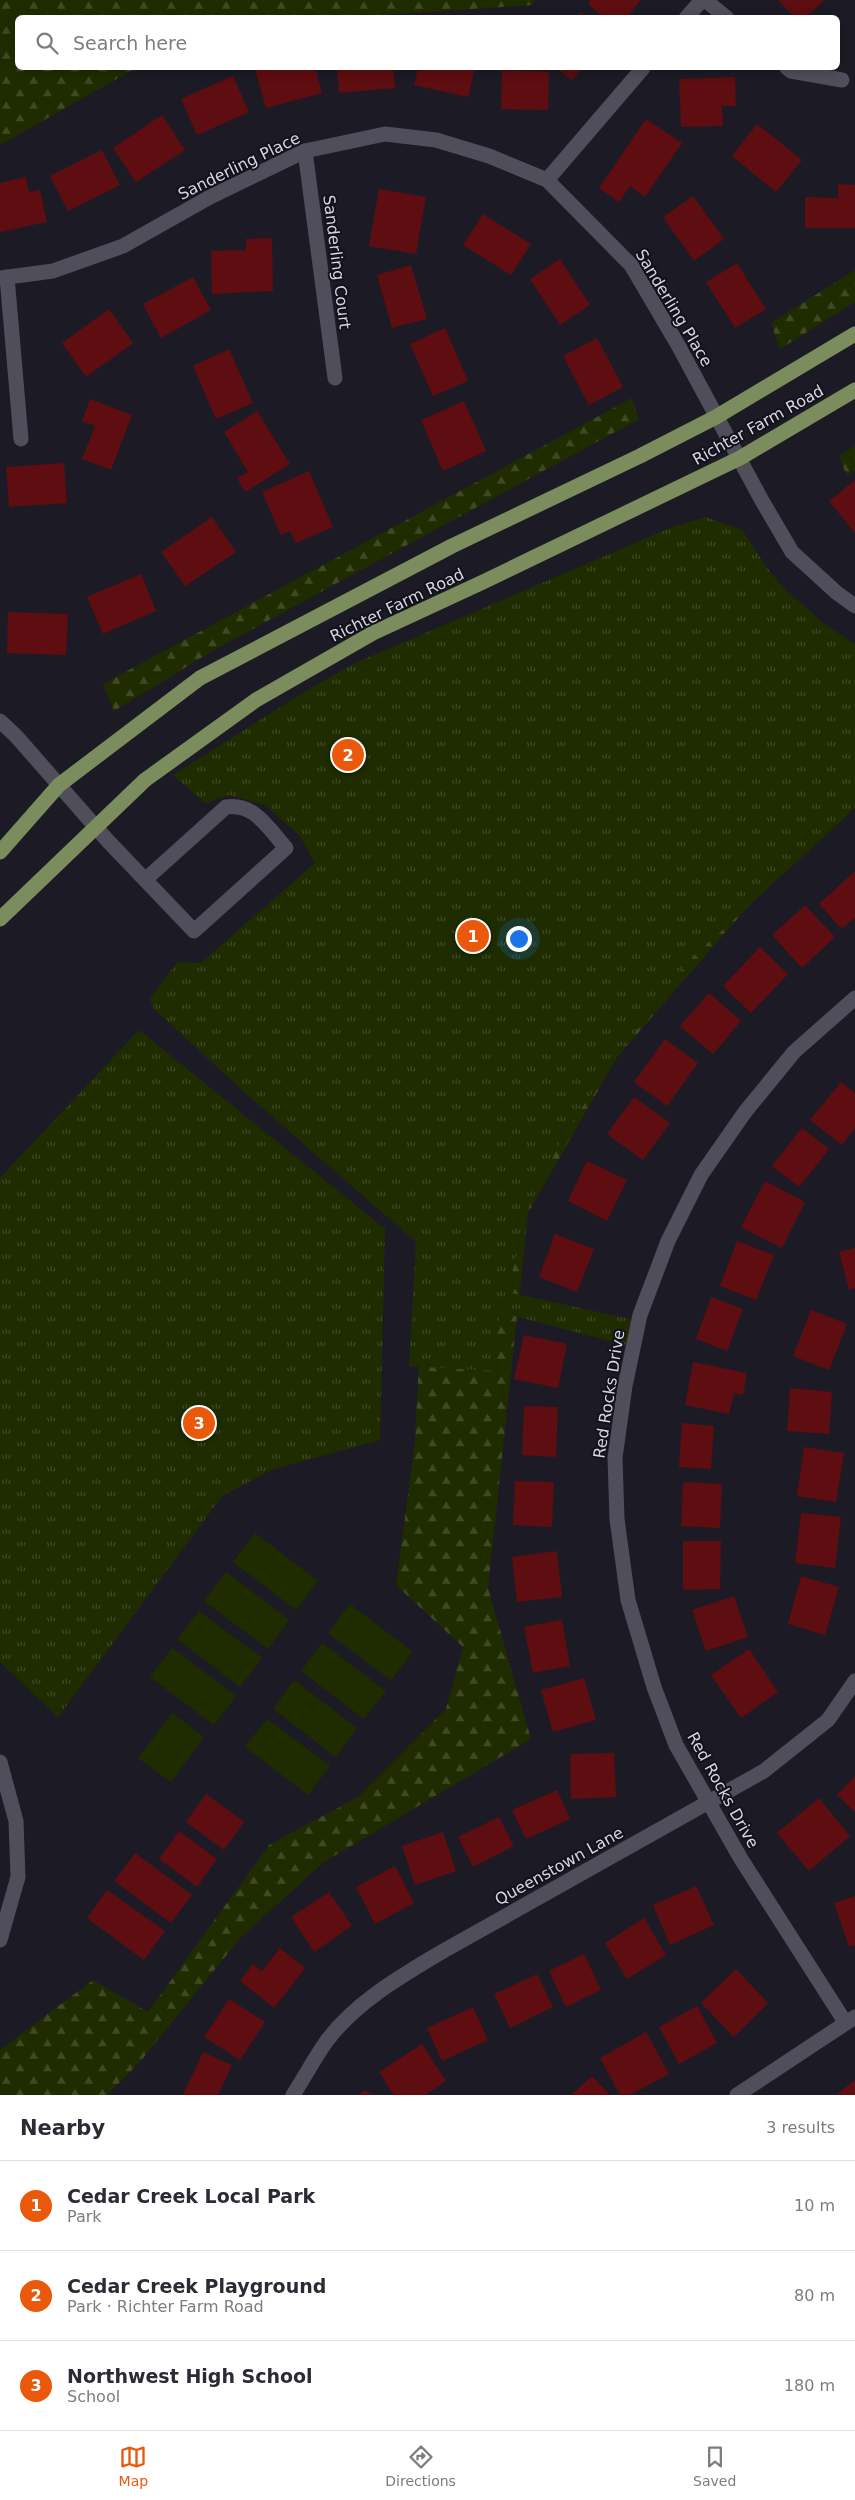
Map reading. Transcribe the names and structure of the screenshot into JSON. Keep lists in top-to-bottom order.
{
  "streets": {
    "main road": ["Richter Farm Road"],
    "street": [
      "Sanderling Place",
      "Sanderling Court",
      "Red Rocks Drive",
      "Queenstown Lane"
    ]
  },
  "crossings": [
    ["Sanderling Place", "Sanderling Court"],
    ["Sanderling Place", "Richter Farm Road"],
    ["Red Rocks Drive", "Queenstown Lane"]
  ],
  "page": {
    "search": "Search here",
    "pins": ["2", "1", "3"],
    "heading": ["Nearby", "3 results"],
    "list": [
      {
        "mark": "1",
        "name": "Cedar Creek Local Park",
        "note": "Park",
        "value": "10 m"
      },
      {
        "mark": "2",
        "name": "Cedar Creek Playground",
        "note": "Park · Richter Farm Road",
        "value": "80 m"
      },
      {
        "mark": "3",
        "name": "Northwest High School",
        "note": "School",
        "value": "180 m"
      }
    ],
    "nav": ["Map", "Directions", "Saved"]
  }
}
